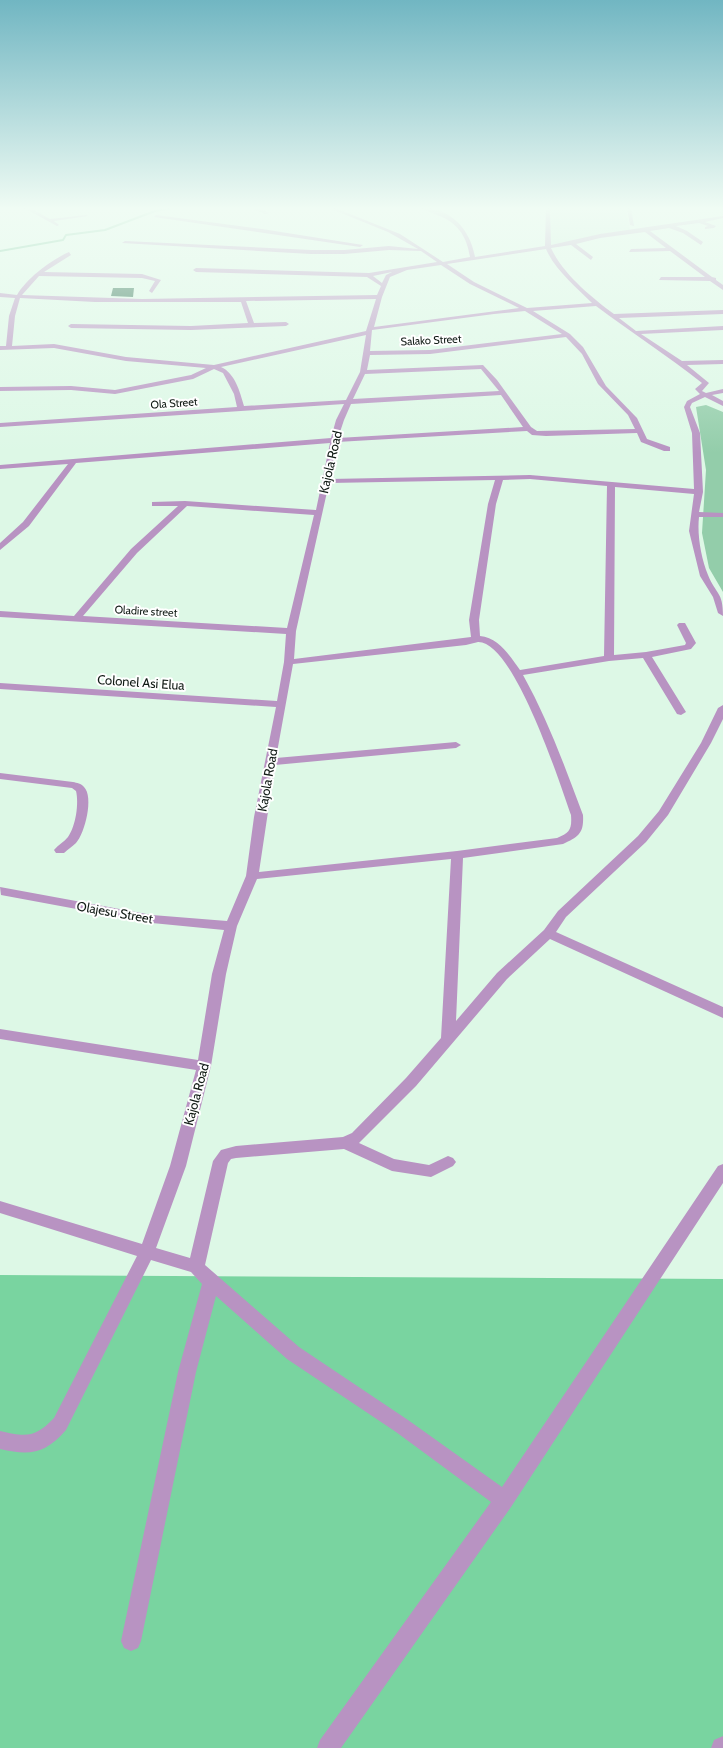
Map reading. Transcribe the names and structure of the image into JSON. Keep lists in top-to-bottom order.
{
  "streets": {
    "street": [
      "Salako Street",
      "Ola Street",
      "Kajola Road",
      "Oladire street",
      "Colonel Asi Elua",
      "Olajesu Street"
    ]
  },
  "crossings": [
    ["Salako Street", "Kajola Road"],
    ["Ola Street", "Kajola Road"],
    ["Kajola Road", "Oladire street"],
    ["Kajola Road", "Colonel Asi Elua"],
    ["Kajola Road", "Olajesu Street"]
  ]
}
